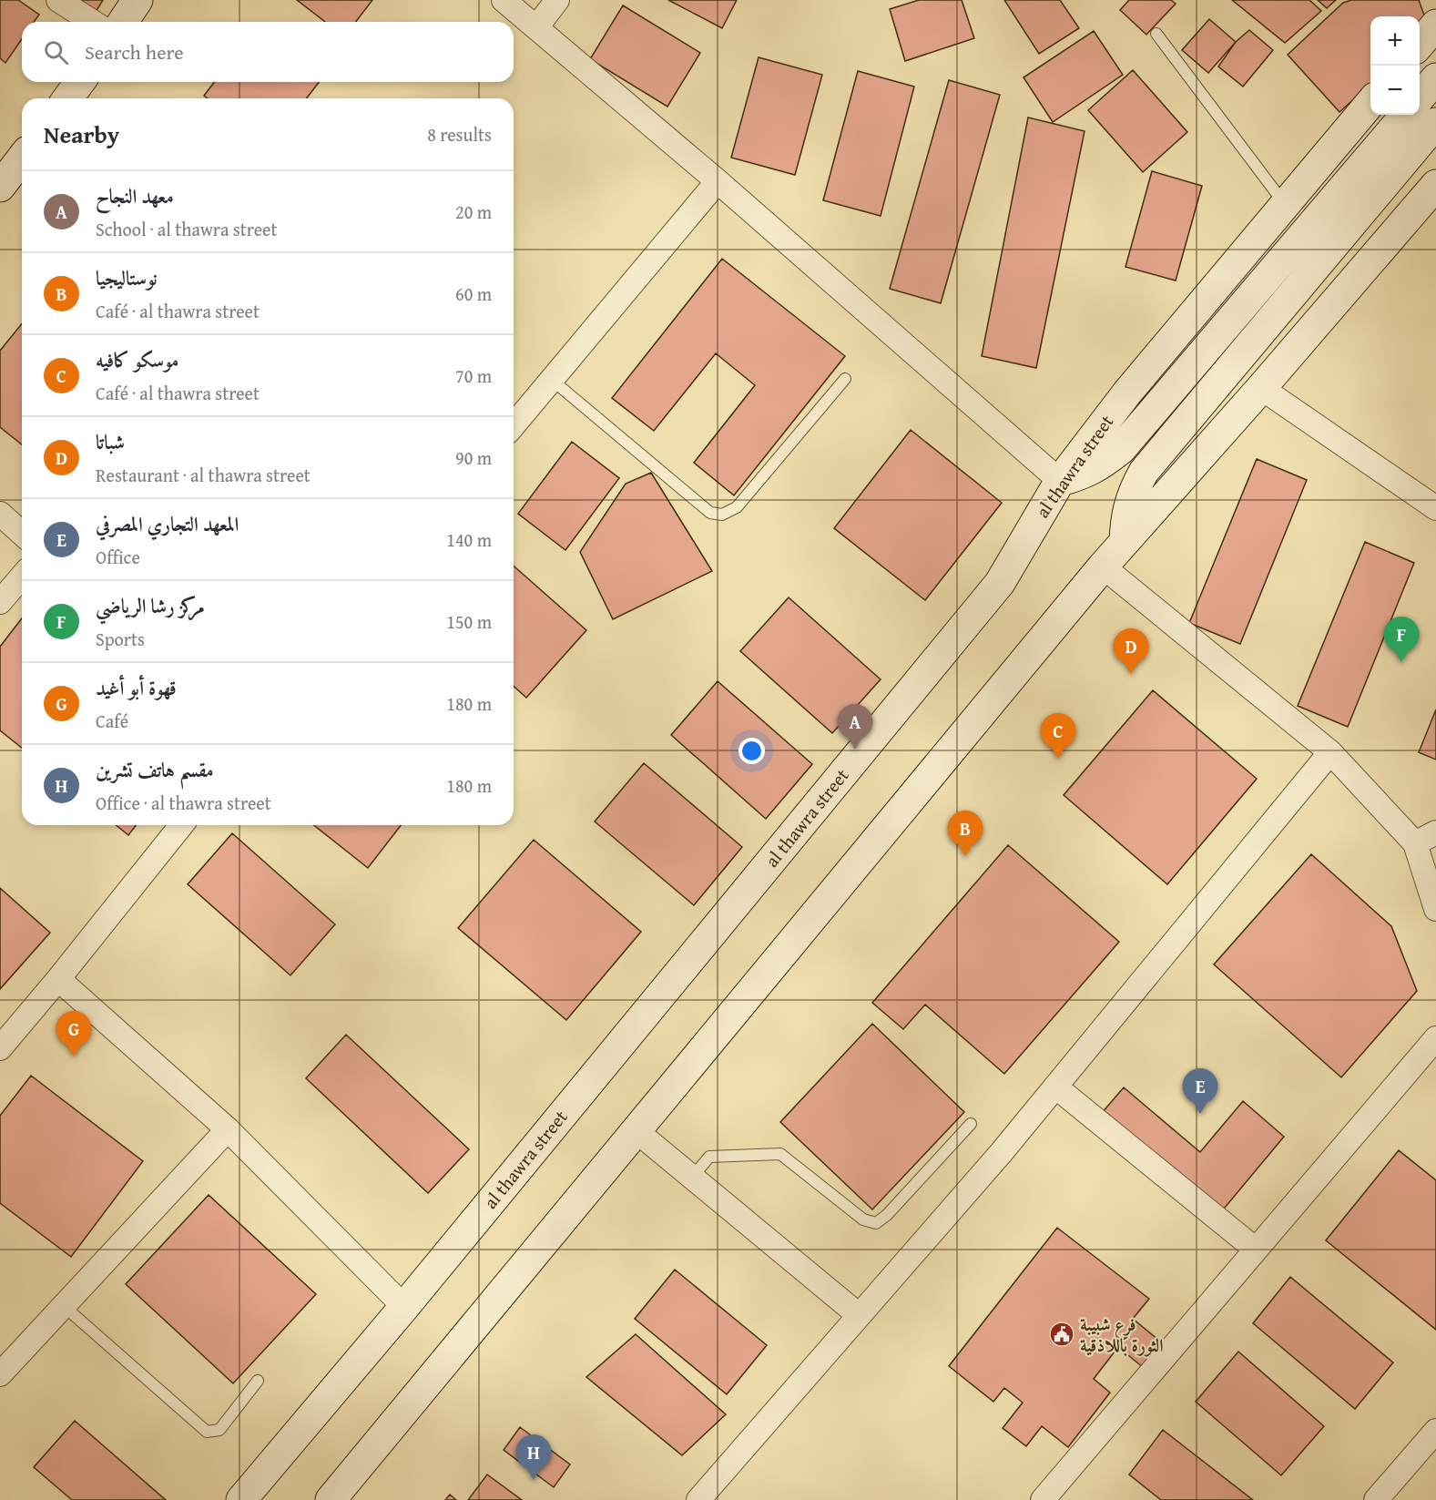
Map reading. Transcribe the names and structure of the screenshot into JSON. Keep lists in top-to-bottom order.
{
  "streets": {
    "main road": ["al thawra street"]
  },
  "places": {
    "public building": ["فرع شبيبة الثورة باللاذقية"]
  },
  "page": {
    "map_buttons": ["+", "−"],
    "search": "Search here",
    "heading": ["Nearby", "8 results"],
    "list": [
      {
        "mark": "A",
        "name": "معهد النجاح",
        "note": "School · al thawra street",
        "value": "20 m"
      },
      {
        "mark": "B",
        "name": "نوستاليجيا",
        "note": "Café · al thawra street",
        "value": "60 m"
      },
      {
        "mark": "C",
        "name": "موسكو كافيه",
        "note": "Café · al thawra street",
        "value": "70 m"
      },
      {
        "mark": "D",
        "name": "شباتا",
        "note": "Restaurant · al thawra street",
        "value": "90 m"
      },
      {
        "mark": "E",
        "name": "المعهد التجاري المصرفي",
        "note": "Office",
        "value": "140 m"
      },
      {
        "mark": "F",
        "name": "مركز رشا الرياضي",
        "note": "Sports",
        "value": "150 m"
      },
      {
        "mark": "G",
        "name": "قهوة أبو أغيد",
        "note": "Café",
        "value": "180 m"
      },
      {
        "mark": "H",
        "name": "مقسم هاتف تشرين",
        "note": "Office · al thawra street",
        "value": "180 m"
      }
    ],
    "pins": [
      "F",
      "D",
      "A",
      "C",
      "B",
      "G",
      "E",
      "H"
    ]
  }
}
